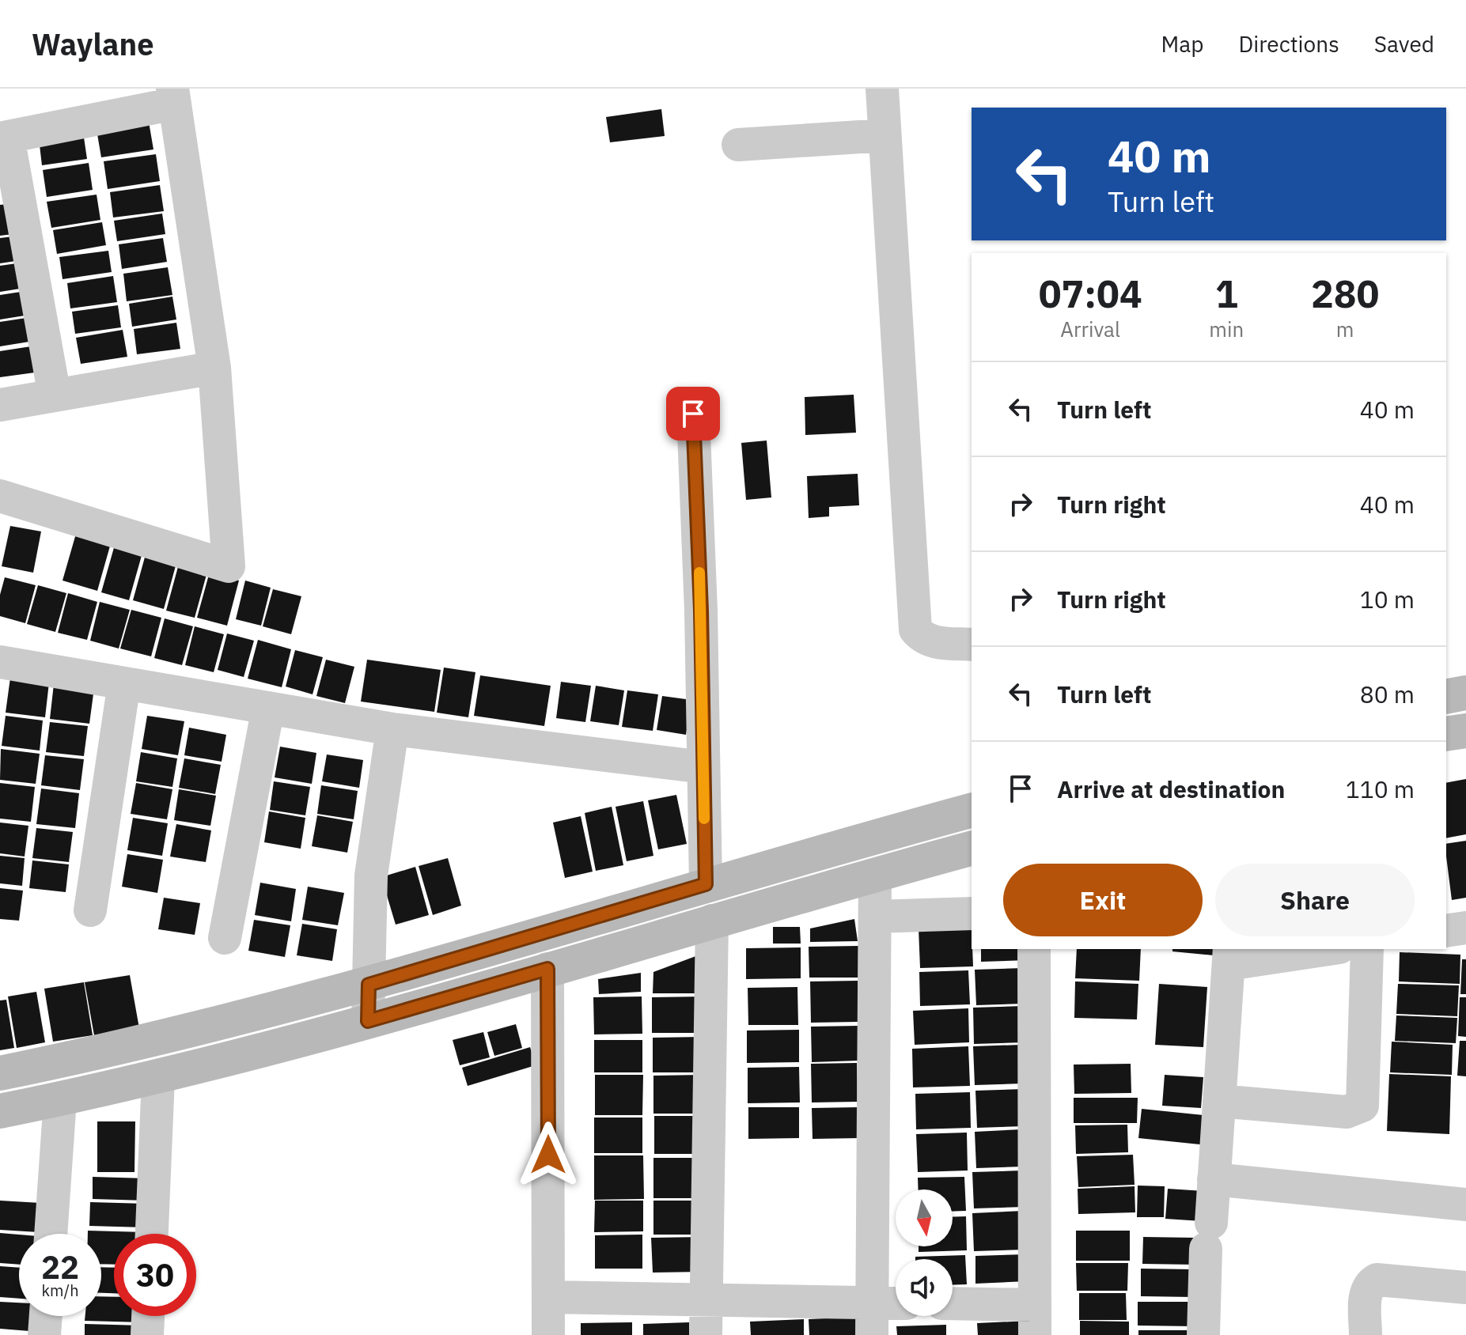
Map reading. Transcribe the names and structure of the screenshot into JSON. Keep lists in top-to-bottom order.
{
  "north": "bottom",
  "page": {
    "header": "Waylane",
    "nav": ["Map", "Directions", "Saved"],
    "turn": ["40 m", "Turn left"],
    "eta": [
      "07:04",
      "Arrival",
      "1",
      "min",
      "280",
      "m"
    ],
    "list": [
      {
        "name": "Turn left",
        "value": "40 m"
      },
      {
        "name": "Turn right",
        "value": "40 m"
      },
      {
        "name": "Turn right",
        "value": "10 m"
      },
      {
        "name": "Turn left",
        "value": "80 m"
      },
      {
        "name": "Arrive at destination",
        "value": "110 m"
      }
    ],
    "buttons": ["Exit", "Share"],
    "speed": "22 km/h",
    "limit": "30"
  }
}
